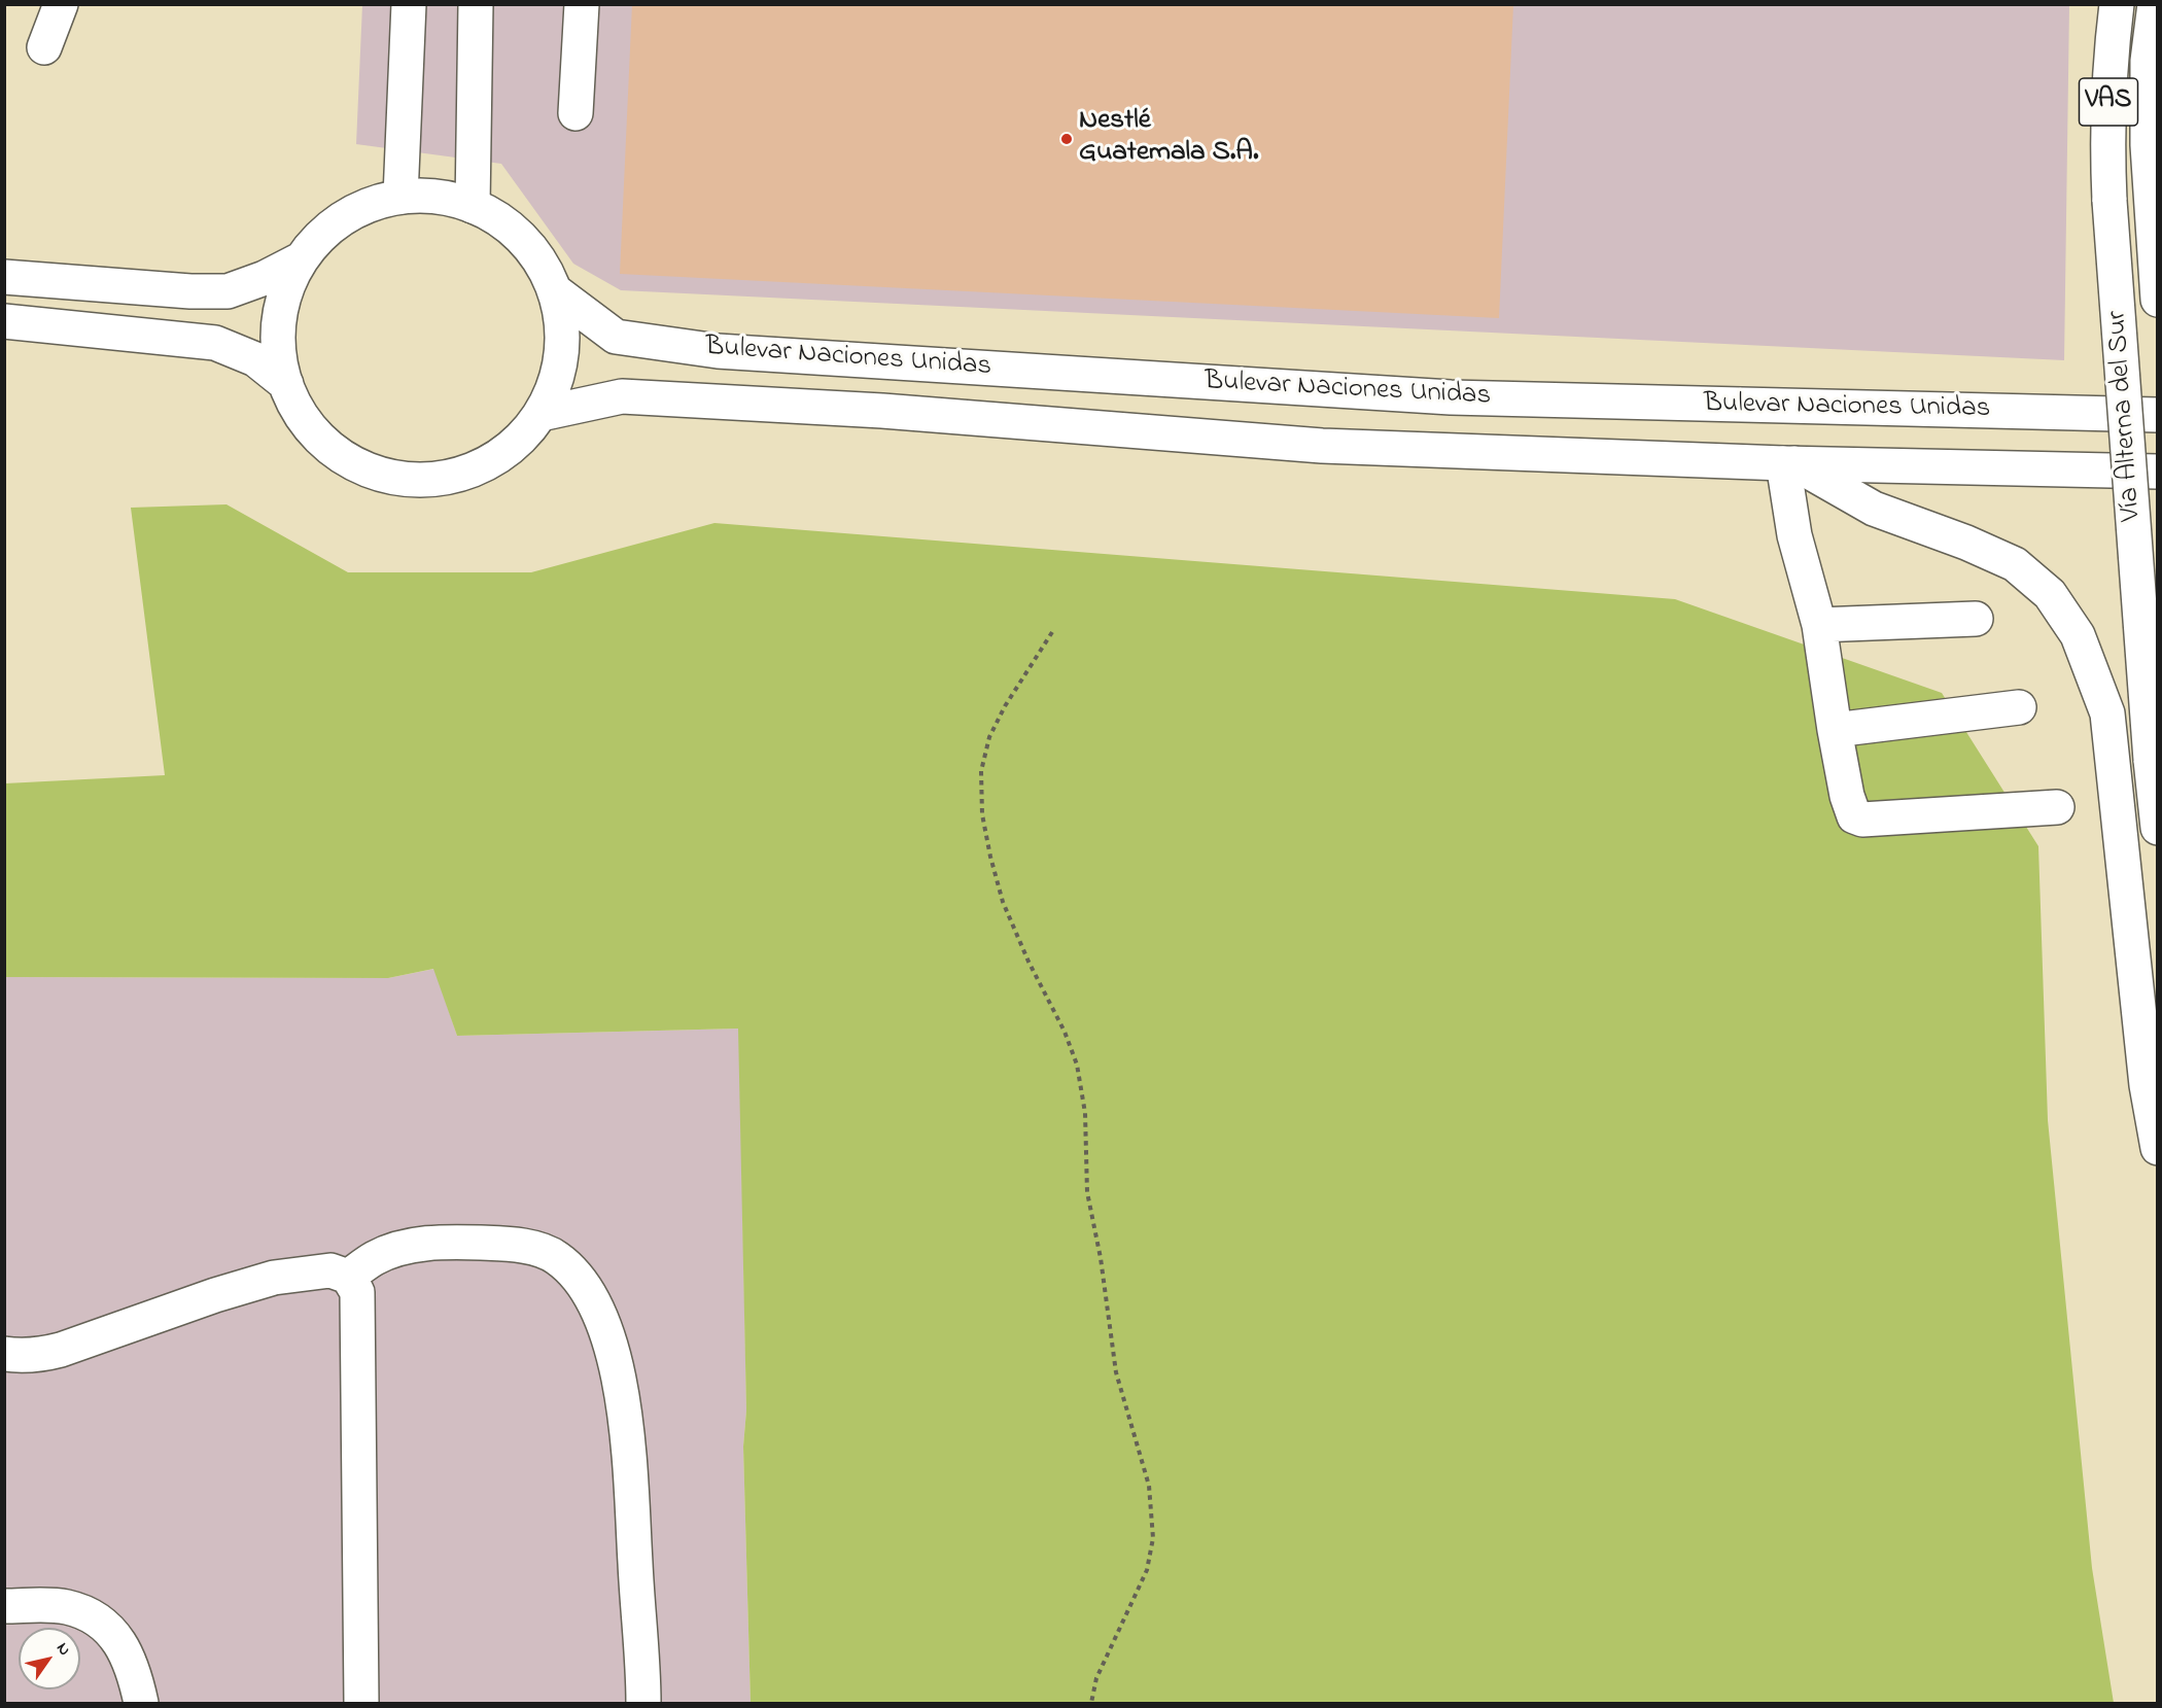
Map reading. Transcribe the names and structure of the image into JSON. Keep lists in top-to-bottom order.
{
  "streets": {
    "main road": ["VAS", "Bulevar Naciones Unidas", "Vía Alterna del Sur"]
  },
  "places": ["Nestlé Guatemala S.A."],
  "north": "top right"
}
